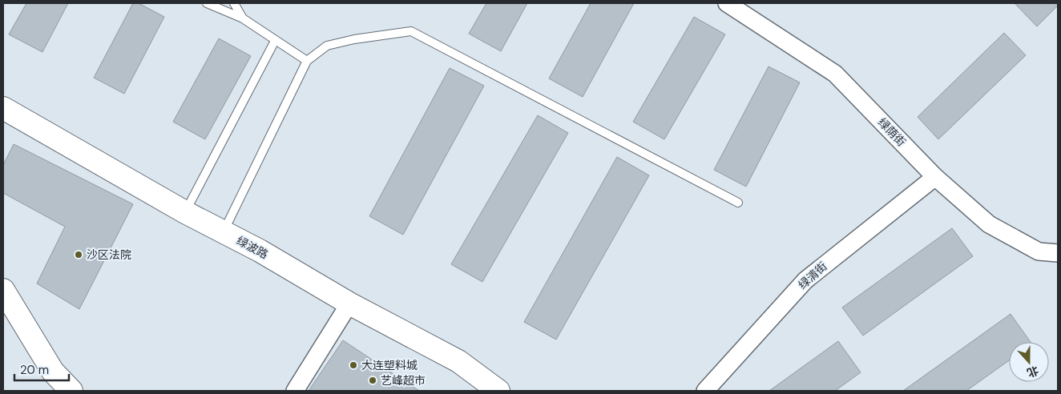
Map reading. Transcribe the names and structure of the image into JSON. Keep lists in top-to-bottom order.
{
  "streets": {
    "main road": ["绿波路"],
    "street": ["绿荫街", "绿清街"]
  },
  "crossings": [
    ["绿荫街", "绿清街"]
  ],
  "places": ["沙区法院", "大连塑料城", "艺峰超市"],
  "scale_bar": "20 m",
  "north": "bottom"
}
